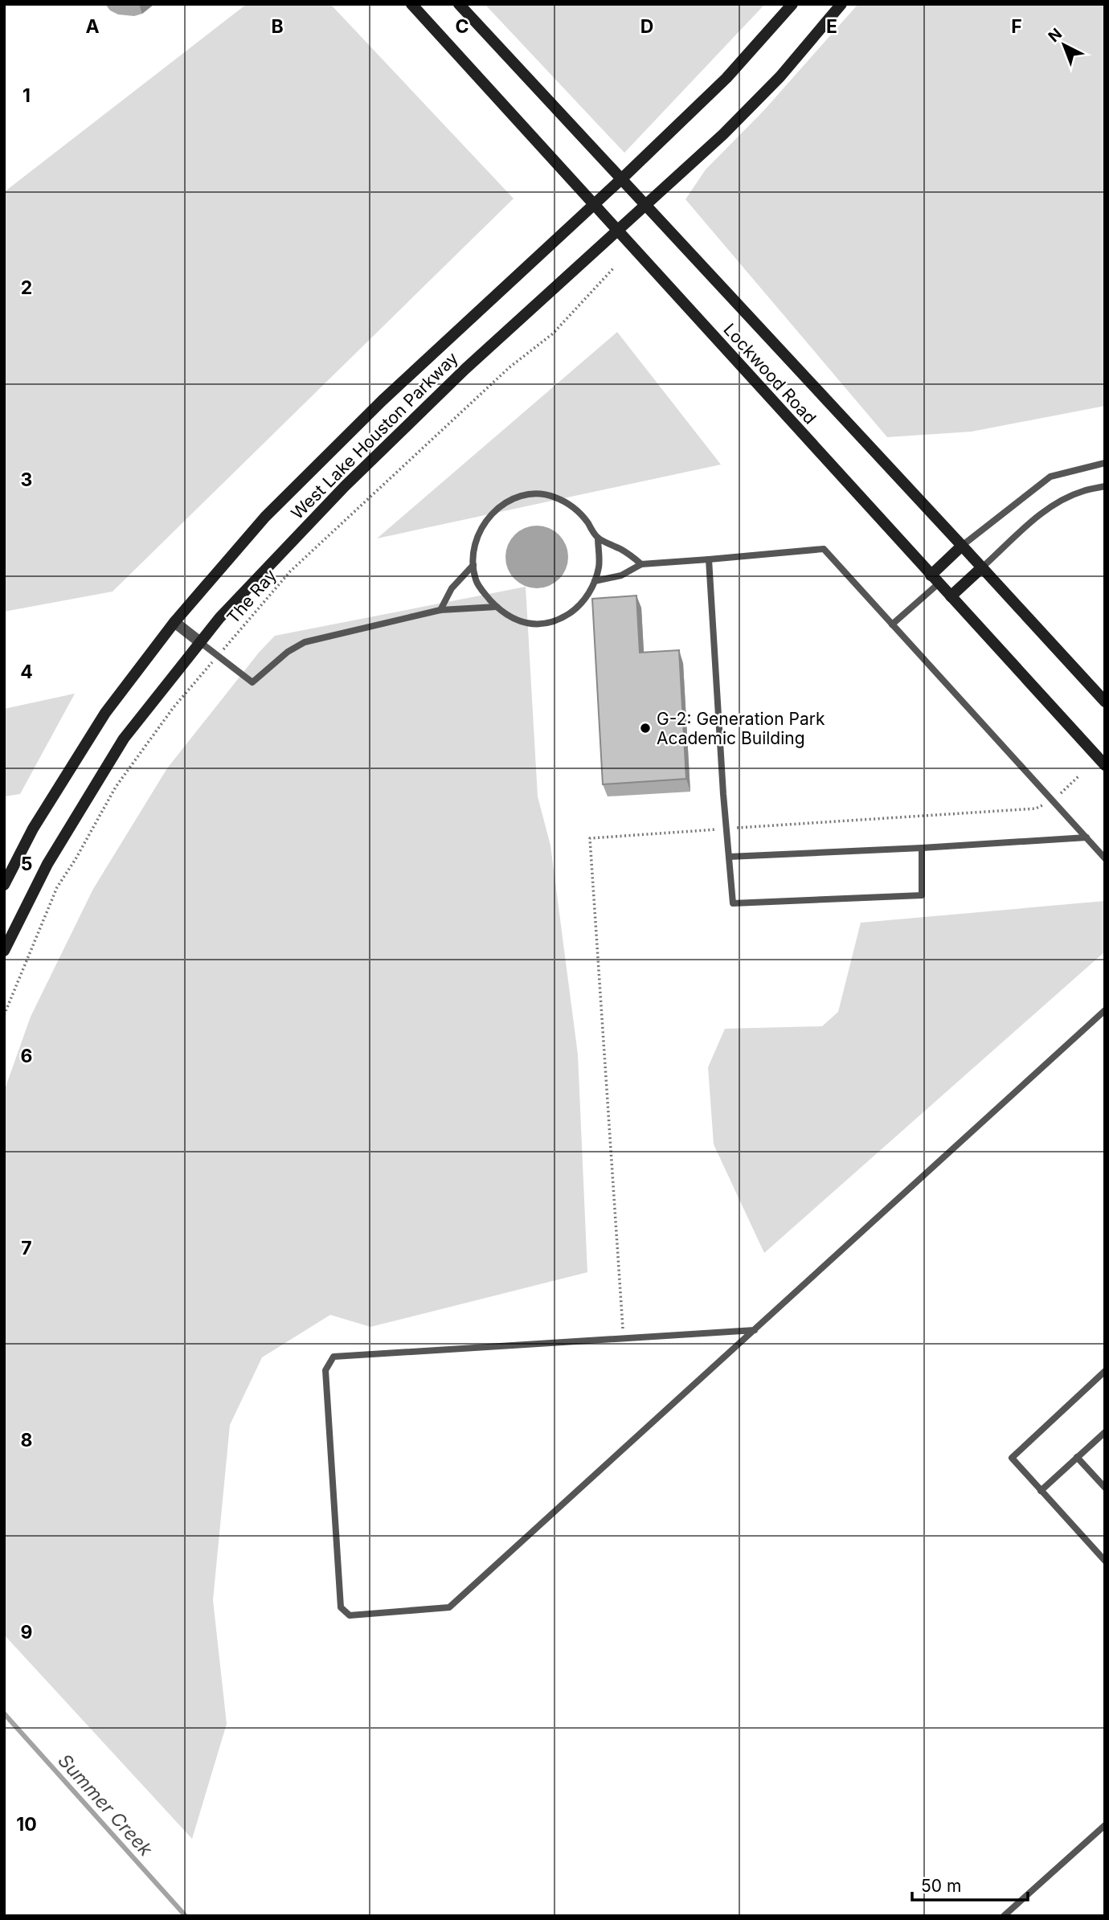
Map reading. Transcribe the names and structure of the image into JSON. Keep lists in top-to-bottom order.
{
  "streets": {
    "main road": ["Lockwood Road", "West Lake Houston Parkway"],
    "path": ["The Ray"]
  },
  "crossings": [
    ["Lockwood Road", "West Lake Houston Parkway"]
  ],
  "water": ["Summer Creek"],
  "places": ["G-2: Generation Park Academic Building"],
  "scale_bar": "50 m",
  "north": "top left",
  "grid": {
    "columns": [
      "A",
      "B",
      "C",
      "D",
      "E",
      "F"
    ],
    "rows": [
      "1",
      "2",
      "3",
      "4",
      "5",
      "6",
      "7",
      "8",
      "9",
      "10"
    ]
  }
}
